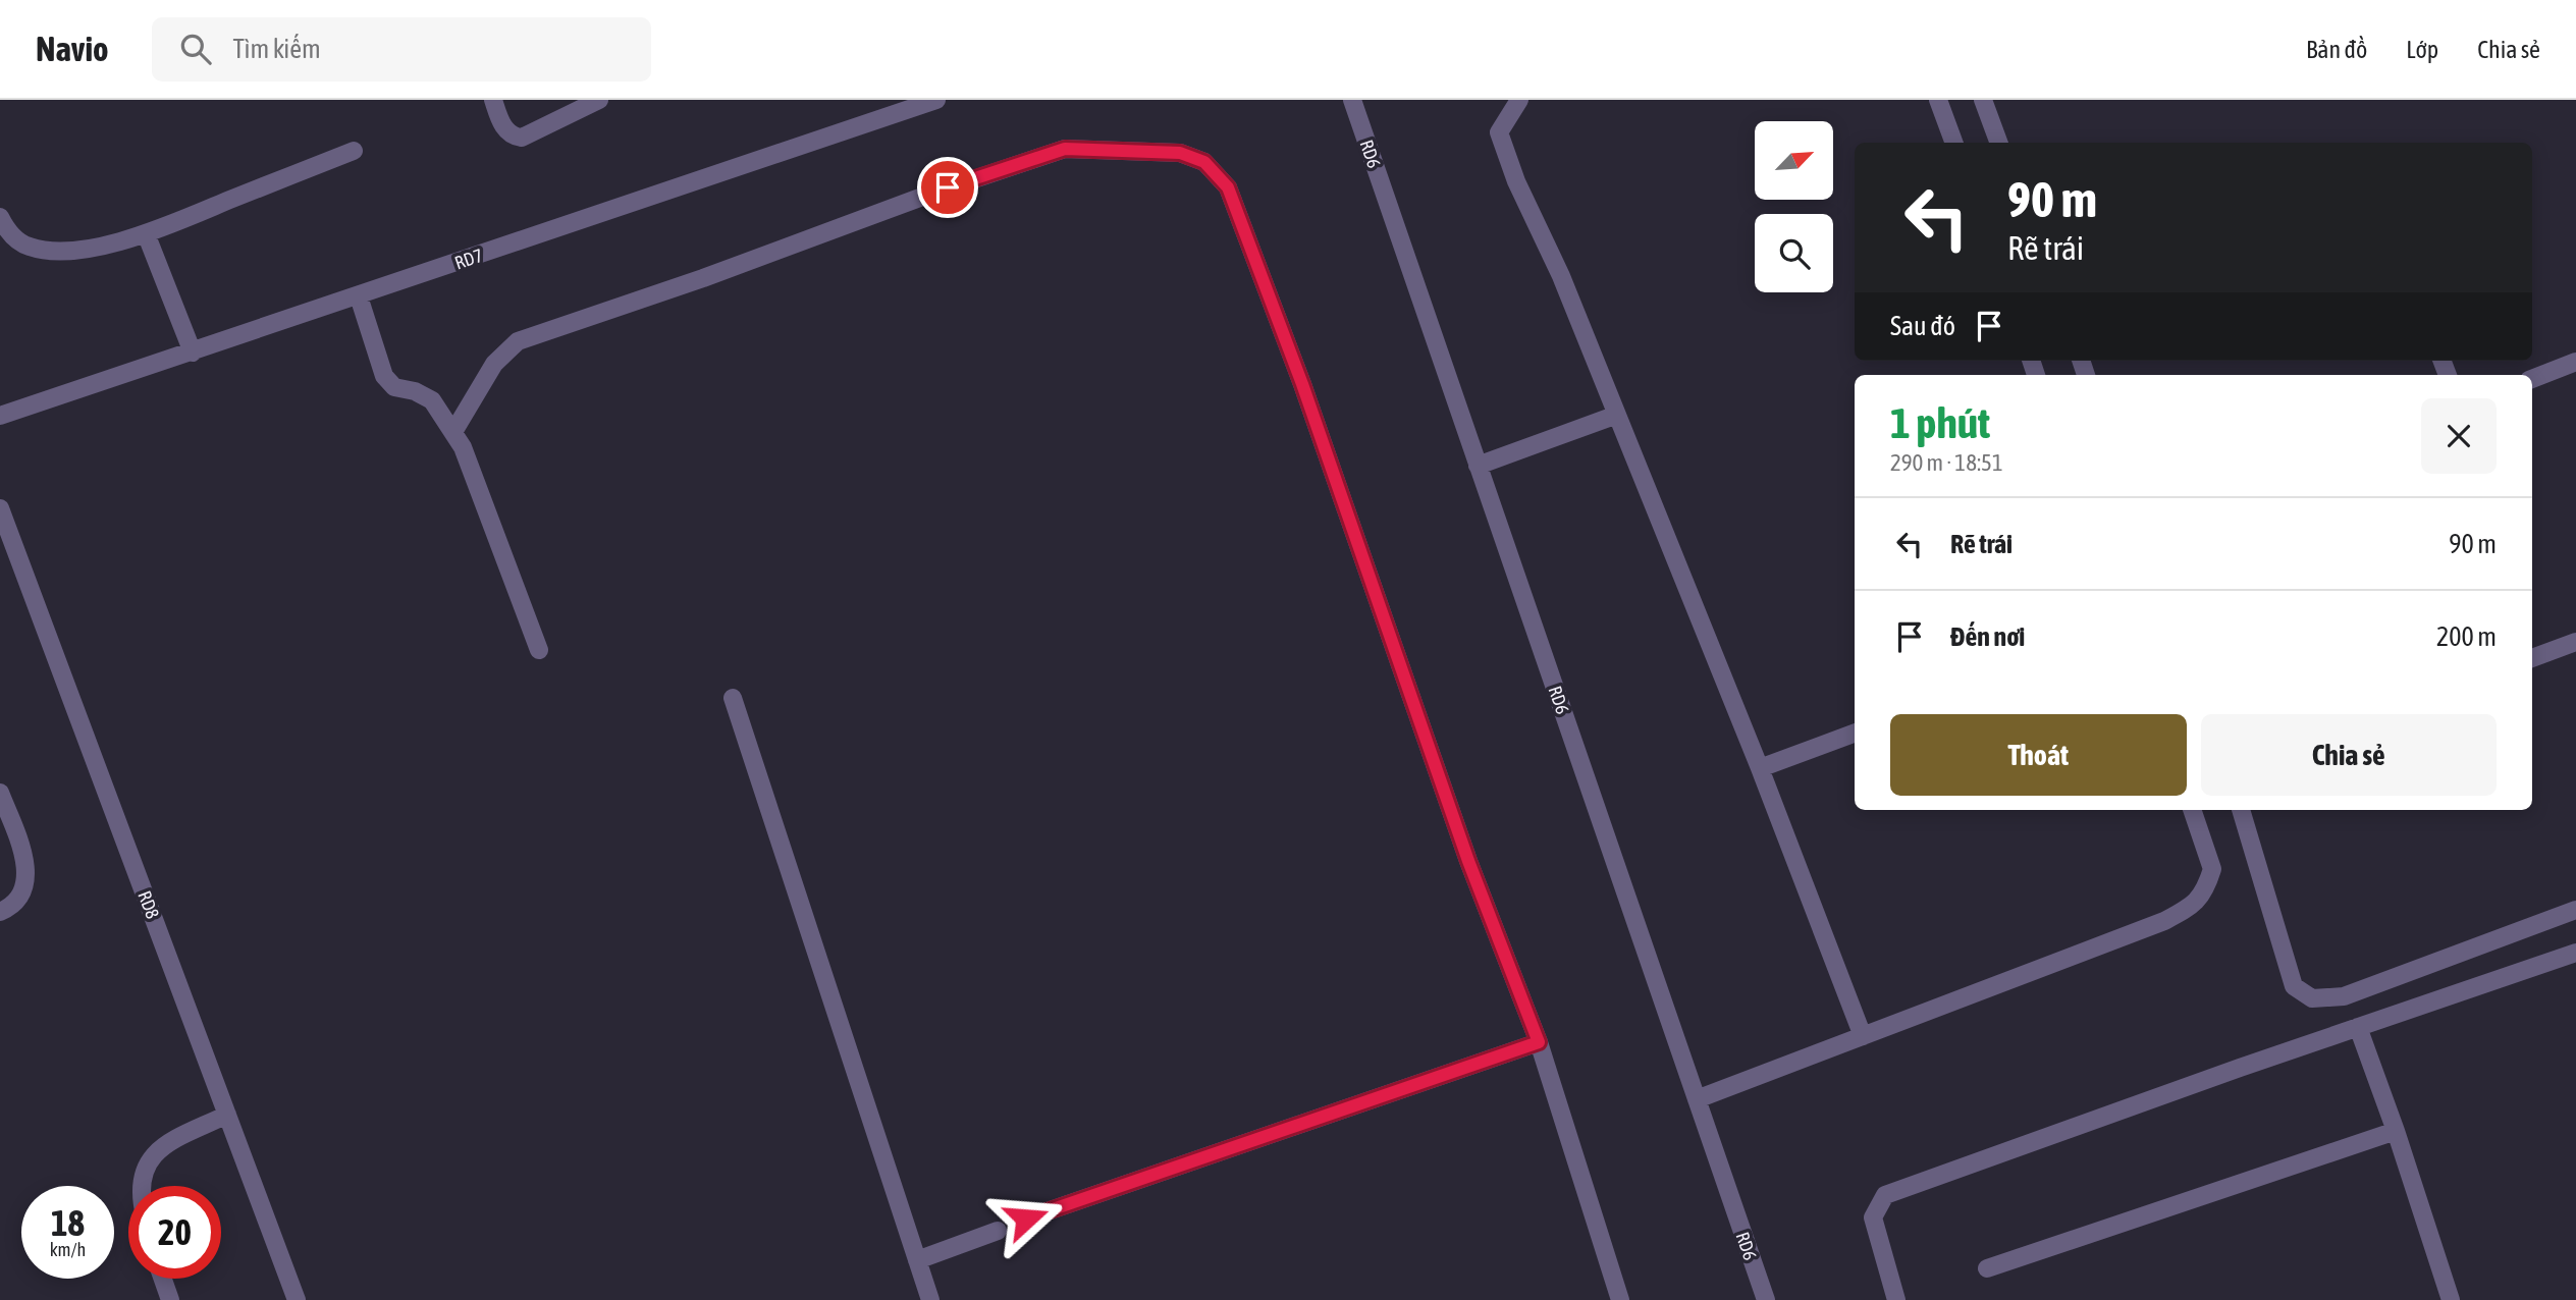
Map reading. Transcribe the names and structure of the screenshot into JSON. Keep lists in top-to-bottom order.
{
  "streets": {
    "lane": ["RD6", "RD7", "RD8"]
  },
  "north": "top right",
  "page": {
    "header": "Navio",
    "search": "Tìm kiếm",
    "nav": ["Bản đồ", "Lớp", "Chia sẻ"],
    "turn": ["90 m", "Rẽ trái"],
    "then": "Sau đó",
    "heading": ["1 phút", "290 m · 18:51"],
    "list": [
      {
        "name": "Rẽ trái",
        "value": "90 m"
      },
      {
        "name": "Đến nơi",
        "value": "200 m"
      }
    ],
    "buttons": ["Thoát", "Chia sẻ"],
    "speed": "18 km/h",
    "limit": "20"
  }
}
